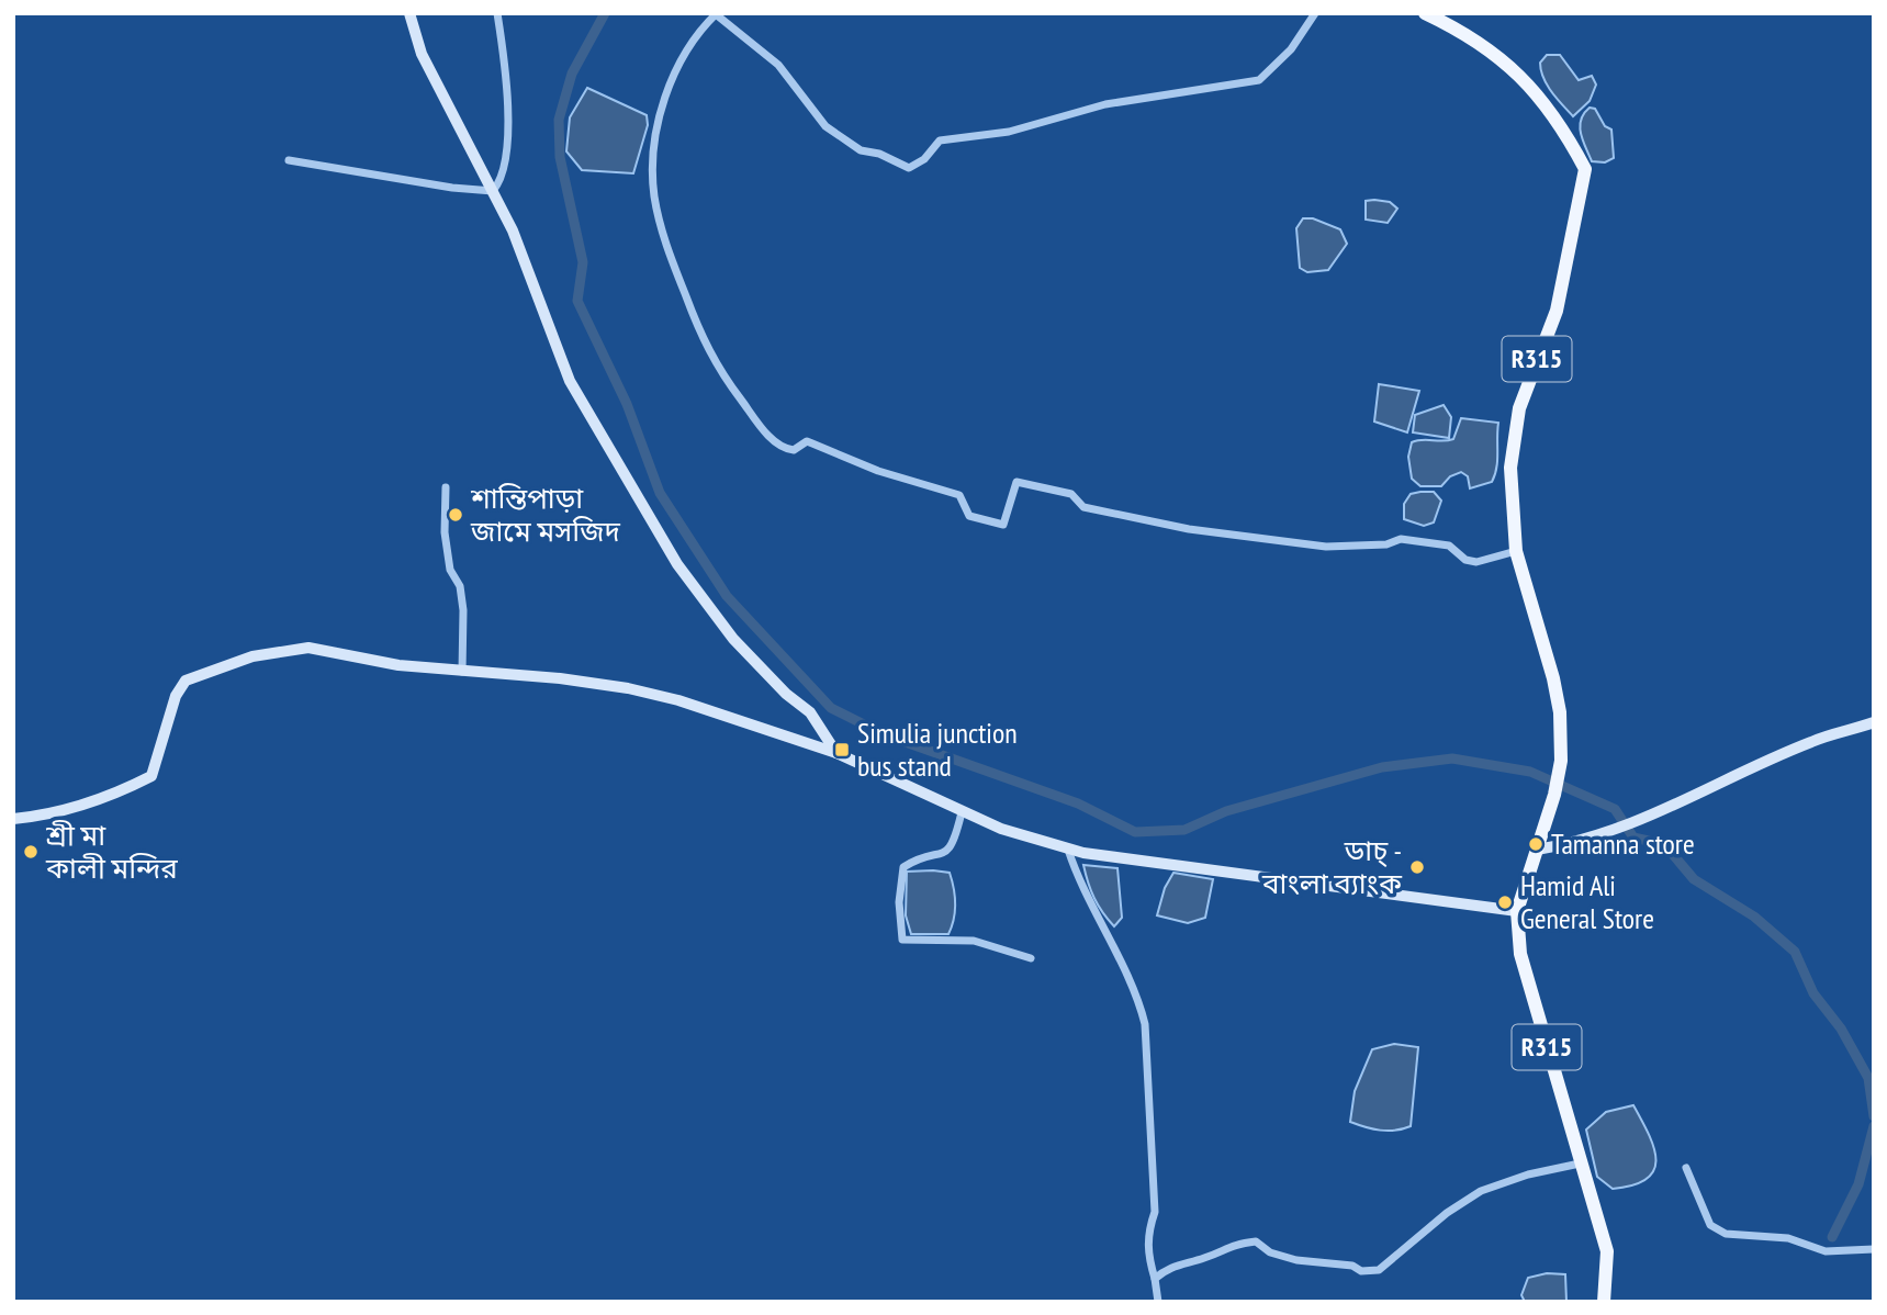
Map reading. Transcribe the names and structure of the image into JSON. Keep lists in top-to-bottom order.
{
  "streets": {
    "main road": ["R315"]
  },
  "places": {
    "other": [
      "শান্তিপাড়া জামে মসজিদ",
      "Tamanna store",
      "শ্রী মা কালী মন্দির",
      "ডাচ্ - বাংলা ব্যাংক",
      "Hamid Ali General Store"
    ],
    "transit": ["Simulia junction bus stand"]
  }
}
